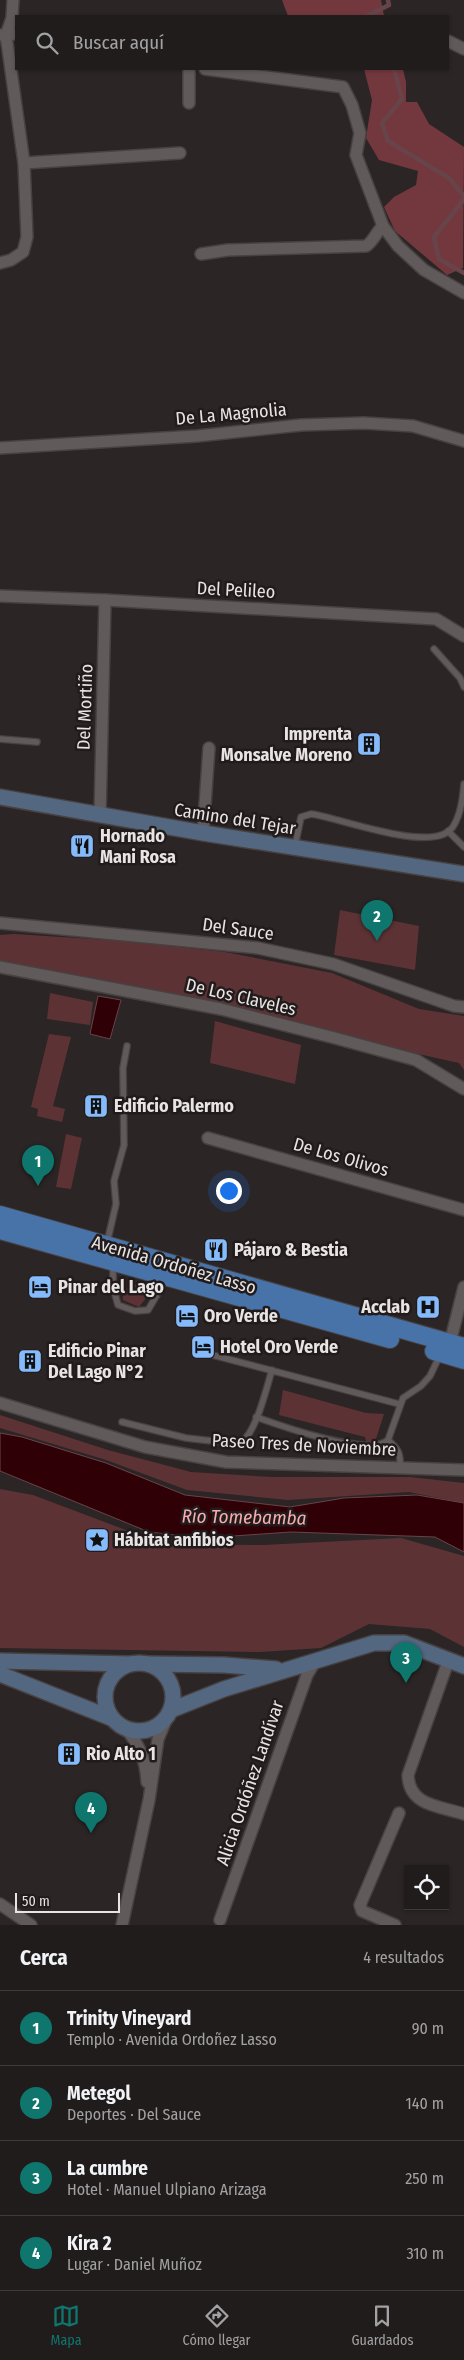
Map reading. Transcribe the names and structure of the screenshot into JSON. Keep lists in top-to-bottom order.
{
  "streets": {
    "main road": ["Avenida Ordoñez Lasso"],
    "street": [
      "De La Magnolia",
      "Del Pelileo",
      "Del Mortiño",
      "Camino del Tejar",
      "Del Sauce",
      "De Los Claveles",
      "De Los Olivos",
      "Paseo Tres de Noviembre",
      "Alicia Ordóñez Landívar"
    ]
  },
  "crossings": [
    ["Del Pelileo", "Del Mortiño"],
    ["Del Mortiño", "Camino del Tejar"]
  ],
  "water": ["Río Tomebamba"],
  "places": {
    "building": [
      "Imprenta Monsalve Moreno",
      "Edificio Palermo",
      "Edificio Pinar Del Lago N°2",
      "Rio Alto 1"
    ],
    "restaurant": ["Hornado Mani Rosa", "Pájaro & Bestia"],
    "hotel": ["Pinar del Lago", "Oro Verde", "Hotel Oro Verde"],
    "hospital": ["Acclab"],
    "place": ["Hábitat anfibios"]
  },
  "scale_bar": "50 m",
  "page": {
    "search": "Buscar aquí",
    "pins": [
      "2",
      "1",
      "3",
      "4"
    ],
    "scale": "50 m",
    "heading": ["Cerca", "4 resultados"],
    "list": [
      {
        "mark": "1",
        "name": "Trinity Vineyard",
        "note": "Templo · Avenida Ordoñez Lasso",
        "value": "90 m"
      },
      {
        "mark": "2",
        "name": "Metegol",
        "note": "Deportes · Del Sauce",
        "value": "140 m"
      },
      {
        "mark": "3",
        "name": "La cumbre",
        "note": "Hotel · Manuel Ulpiano Arizaga",
        "value": "250 m"
      },
      {
        "mark": "4",
        "name": "Kira 2",
        "note": "Lugar · Daniel Muñoz",
        "value": "310 m"
      }
    ],
    "nav": ["Mapa", "Cómo llegar", "Guardados"]
  }
}
